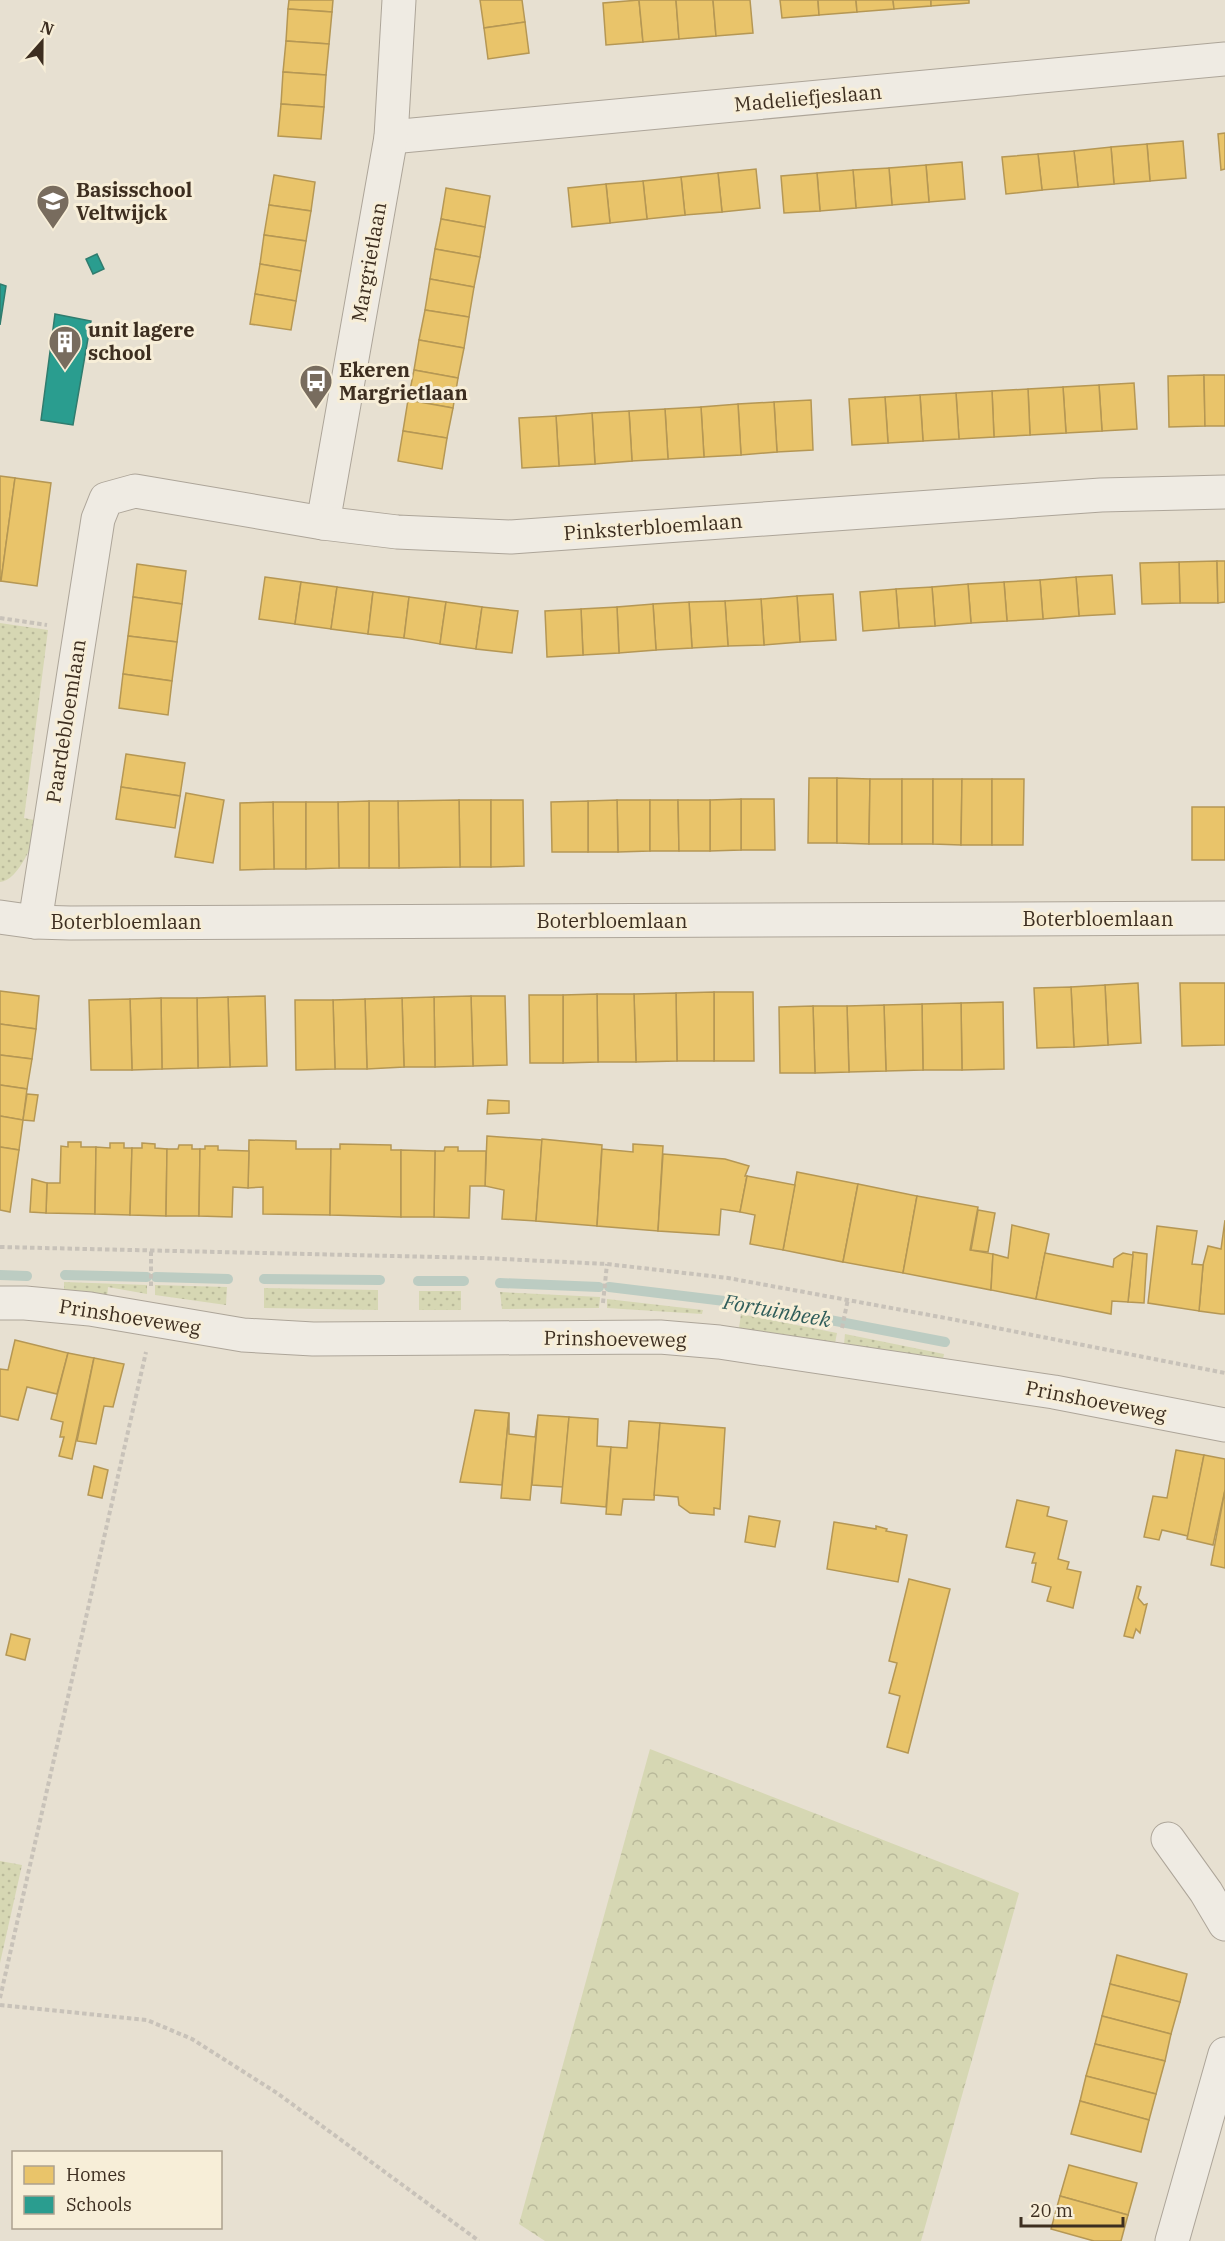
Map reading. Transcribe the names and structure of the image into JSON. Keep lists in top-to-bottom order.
{
  "streets": {
    "street": [
      "Madeliefjeslaan",
      "Margrietlaan",
      "Pinksterbloemlaan",
      "Paardebloemlaan",
      "Boterbloemlaan",
      "Prinshoeveweg"
    ]
  },
  "crossings": [
    ["Madeliefjeslaan", "Margrietlaan"],
    ["Margrietlaan", "Pinksterbloemlaan"],
    ["Pinksterbloemlaan", "Paardebloemlaan"],
    ["Paardebloemlaan", "Boterbloemlaan"]
  ],
  "water": ["Fortuinbeek"],
  "places": {
    "school or university": ["Basisschool Veltwijck"],
    "building": ["unit lagere school"],
    "bus stop": ["Ekeren Margrietlaan"]
  },
  "legend": ["Homes", "Schools"],
  "scale_bar": "20 m",
  "north": "top"
}
